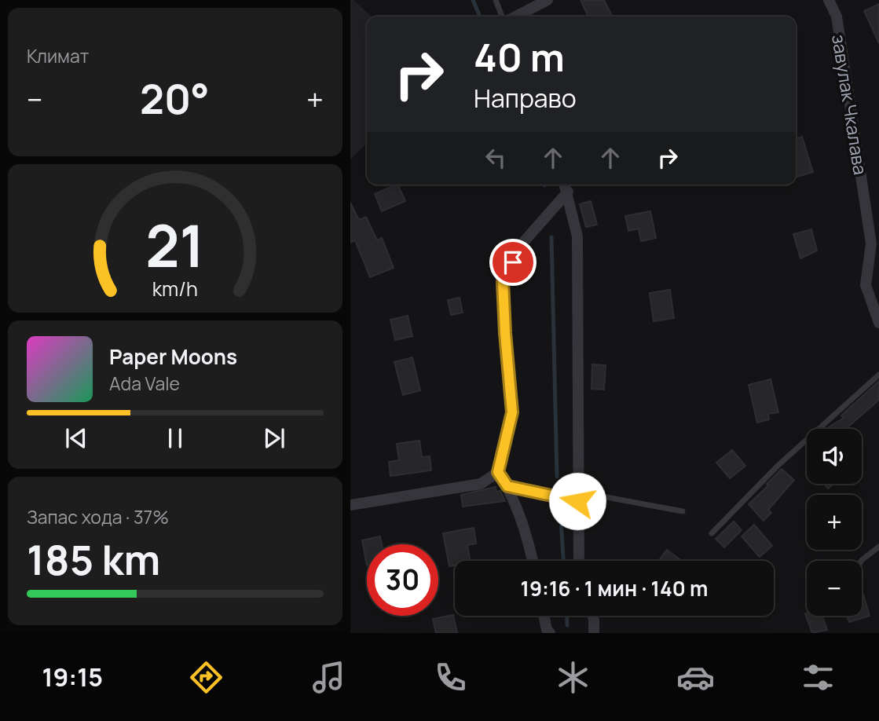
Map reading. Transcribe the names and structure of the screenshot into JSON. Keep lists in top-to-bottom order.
{
  "streets": {
    "street": ["завулак Чкалава"]
  },
  "page": {
    "tile": [
      "Климат",
      ["Запас хода · 37%", "185 km"]
    ],
    "turn": ["40 m", "Направо"],
    "heat": ["−", "20°", "+"],
    "song": ["Paper Moons", "Ada Vale"],
    "map_buttons": ["+", "−"],
    "limit": "30",
    "trip": "19:16 · 1 мин · 140 m",
    "tabs": "19:15",
    "gauge": ["21", "km/h"]
  }
}
